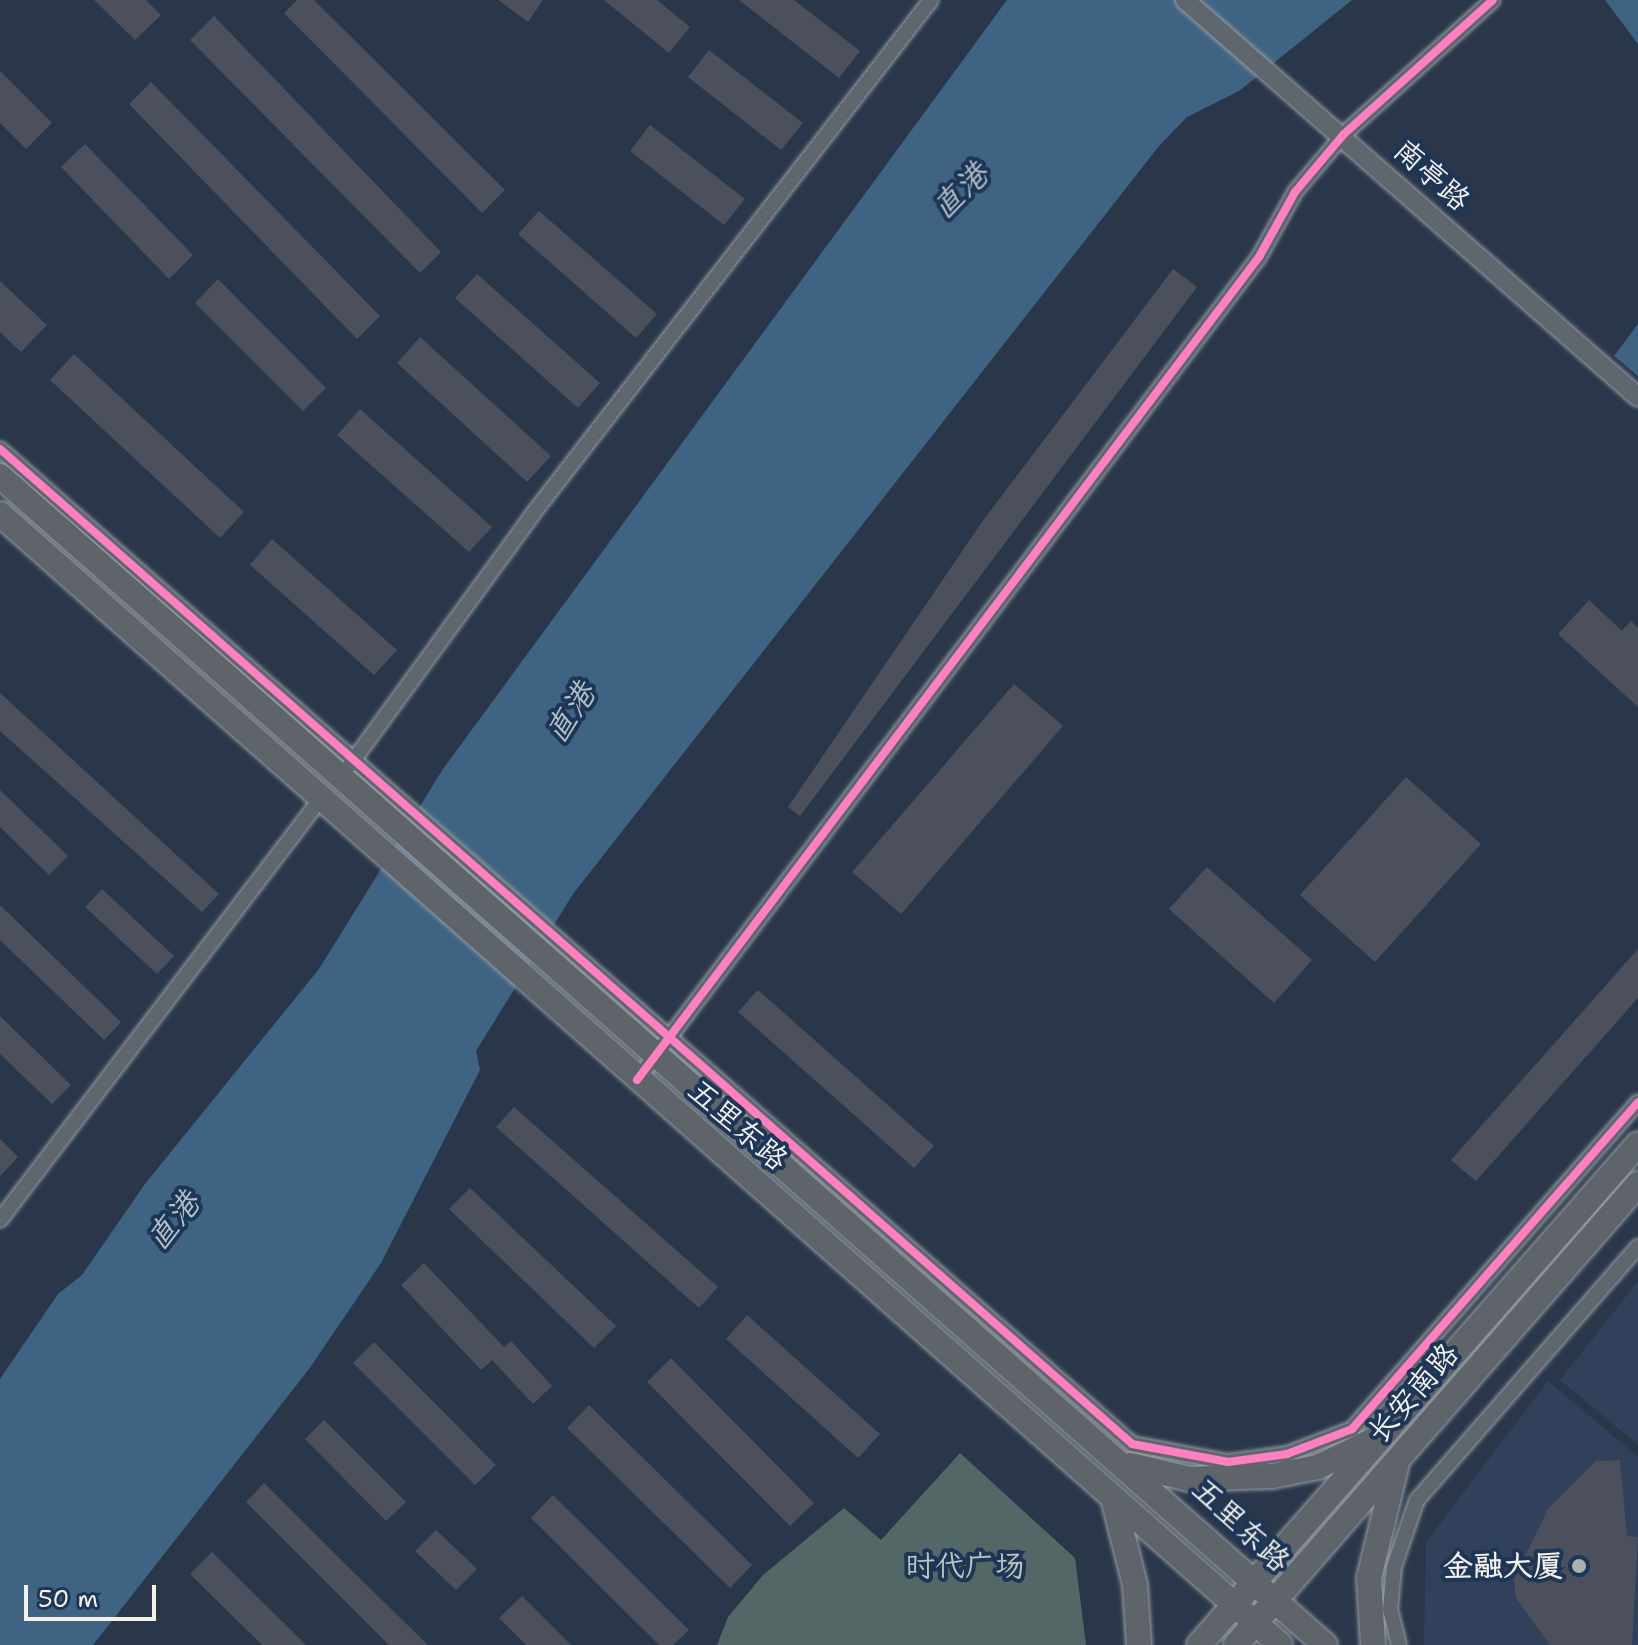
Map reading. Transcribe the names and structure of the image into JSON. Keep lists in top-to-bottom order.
{
  "streets": {
    "main road": ["五里东路", "长安南路"],
    "street": ["南亭路"]
  },
  "crossings": [
    ["五里东路", "长安南路"]
  ],
  "water": ["直港"],
  "parks": ["时代广场"],
  "places": ["金融大厦"],
  "scale_bar": "50 m"
}
